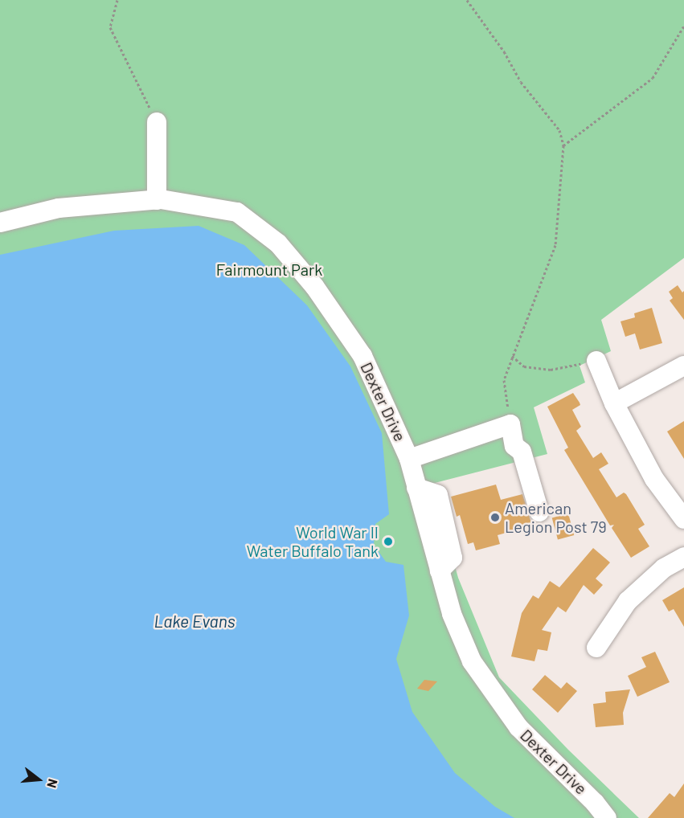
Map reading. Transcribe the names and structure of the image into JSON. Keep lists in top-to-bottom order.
{
  "streets": {
    "street": ["Dexter Drive"]
  },
  "water": ["Lake Evans"],
  "parks": ["Fairmount Park"],
  "places": ["American Legion Post 79", "World War II Water Buffalo Tank"],
  "north": "right"
}
